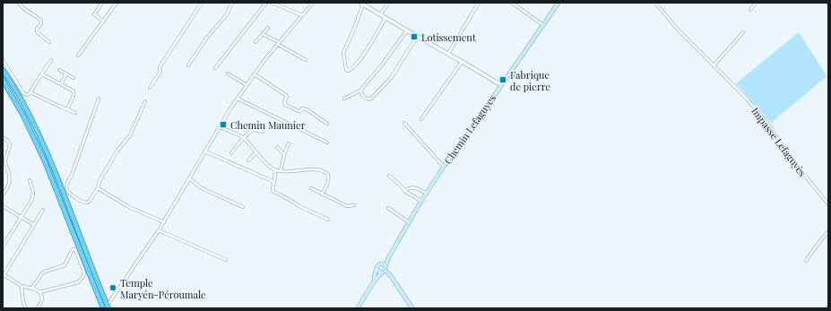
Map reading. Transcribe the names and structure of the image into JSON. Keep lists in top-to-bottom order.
{
  "streets": {
    "main road": ["Chemin Lefaguyes"],
    "street": ["Impasse Lefaguyès"]
  },
  "places": {
    "transit": ["Lotissement", "Fabrique de pierre", "Chemin Maunier"],
    "other": ["Temple Maryén-Péroumale"]
  }
}
